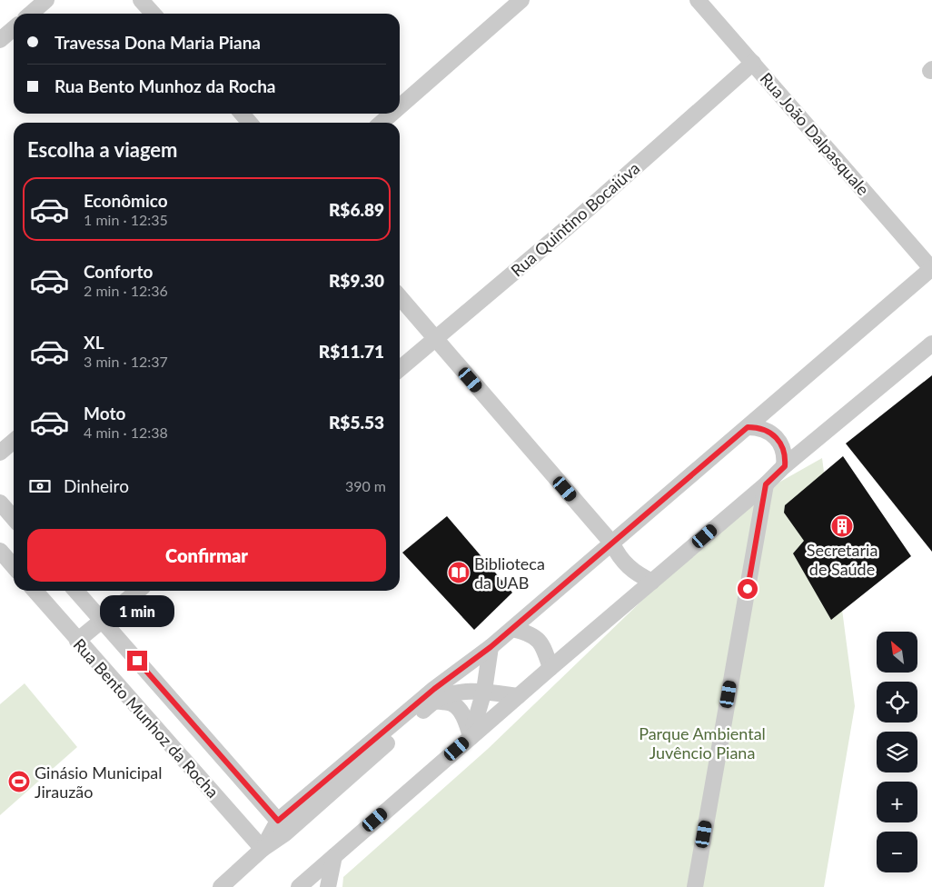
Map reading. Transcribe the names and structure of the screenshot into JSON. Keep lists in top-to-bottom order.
{
  "streets": {
    "street": ["Rua João Dalpasquale", "Rua Quintino Bocaiúva", "Rua Bento Munhoz da Rocha"]
  },
  "crossings": [
    ["Rua João Dalpasquale", "Rua Quintino Bocaiúva"]
  ],
  "parks": ["Parque Ambiental Juvêncio Piana"],
  "places": {
    "building": ["Secretaria de Saúde"],
    "library": ["Biblioteca da UAB"],
    "sports": ["Ginásio Municipal Jirauzão"]
  },
  "north": "top left",
  "page": {
    "banner": ["Travessa Dona Maria Piana", "Rua Bento Munhoz da Rocha"],
    "heading": "Escolha a viagem",
    "list": [
      {
        "name": "Econômico",
        "note": "1 min · 12:35",
        "value": "R$6.89"
      },
      {
        "name": "Conforto",
        "note": "2 min · 12:36",
        "value": "R$9.30"
      },
      {
        "name": "XL",
        "note": "3 min · 12:37",
        "value": "R$11.71"
      },
      {
        "name": "Moto",
        "note": "4 min · 12:38",
        "value": "R$5.53"
      }
    ],
    "pay": ["Dinheiro", "390 m"],
    "buttons": "Confirmar",
    "bubble": "1 min",
    "map_buttons": ["+", "−"]
  }
}
